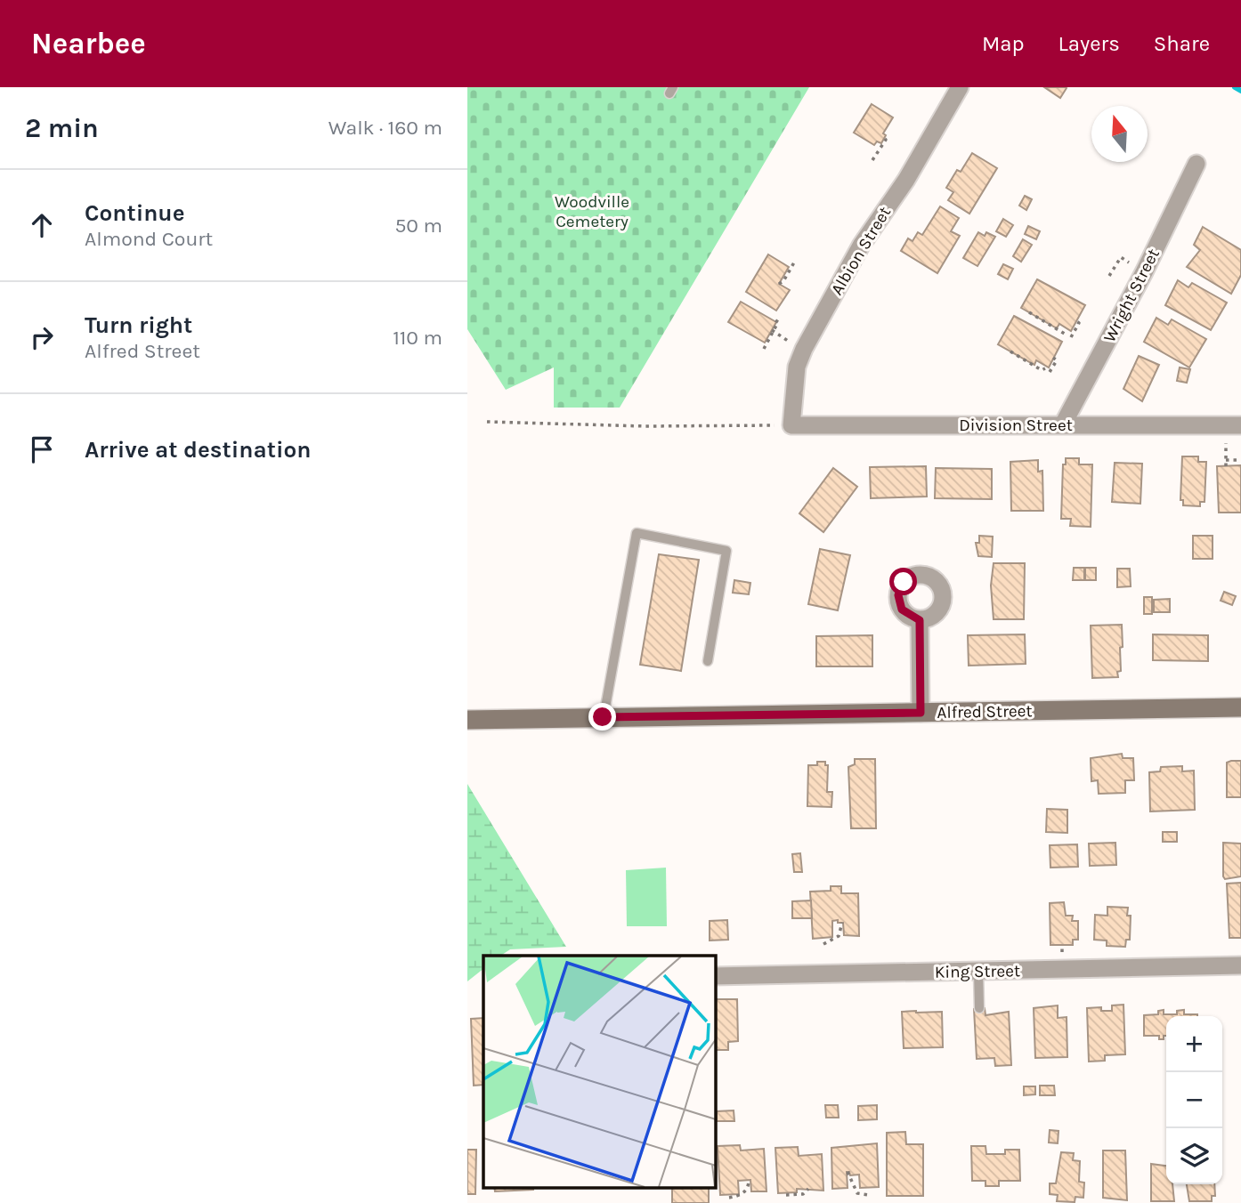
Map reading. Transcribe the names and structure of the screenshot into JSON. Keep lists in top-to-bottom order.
{
  "streets": {
    "main road": ["Alfred Street"],
    "street": [
      "Albion Street",
      "Wright Street",
      "Division Street",
      "King Street"
    ]
  },
  "crossings": [
    ["Albion Street", "Division Street"],
    ["Wright Street", "Division Street"]
  ],
  "parks": ["Woodville Cemetery"],
  "north": "top",
  "page": {
    "header": "Nearbee",
    "nav": ["Map", "Layers", "Share"],
    "heading": ["2 min", "Walk · 160 m"],
    "list": [
      ["Continue", "Almond Court", "50 m"],
      ["Turn right", "Alfred Street", "110 m"],
      "Arrive at destination"
    ],
    "map_buttons": ["+", "−"]
  }
}
